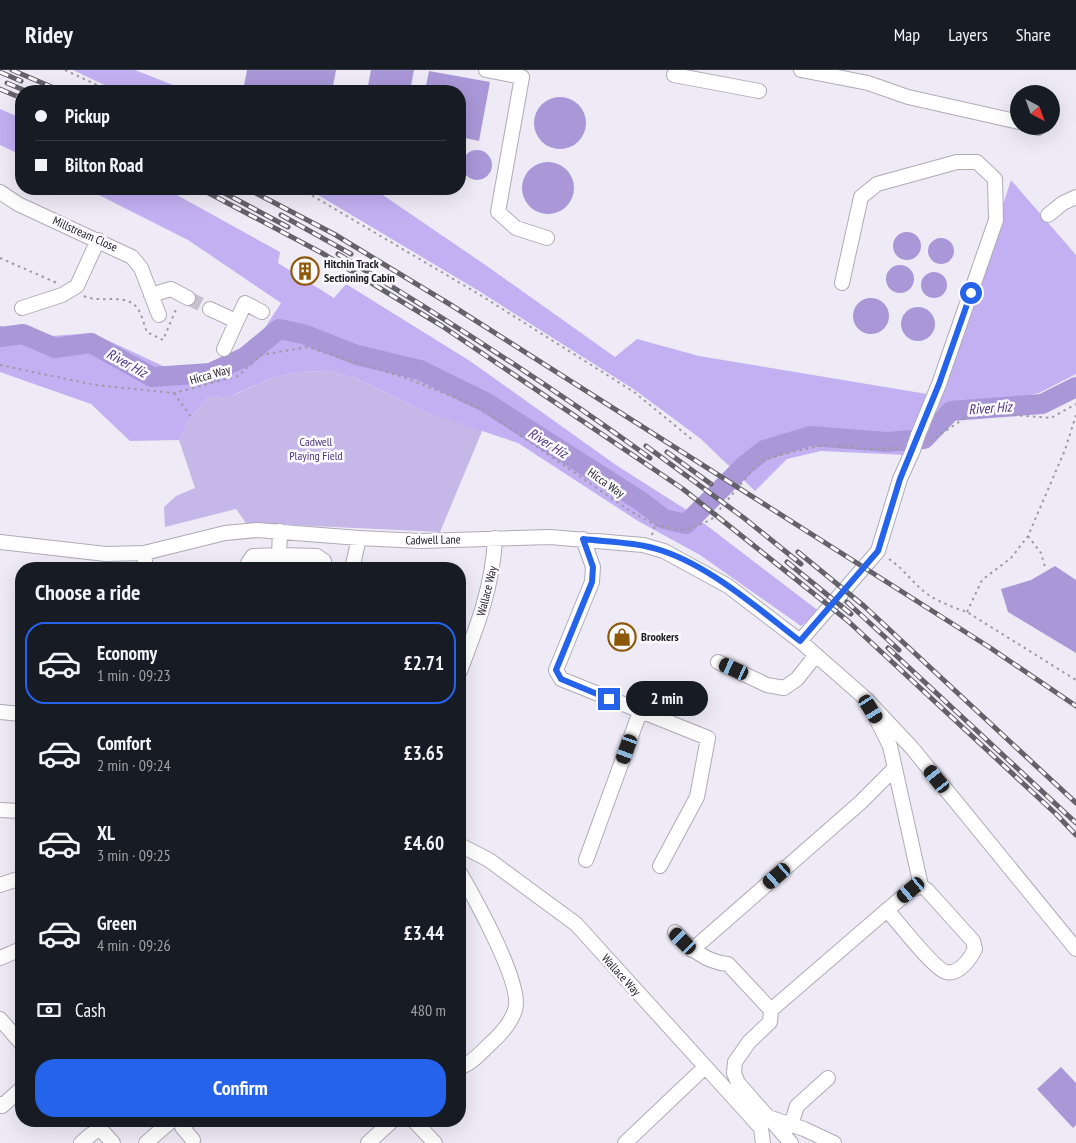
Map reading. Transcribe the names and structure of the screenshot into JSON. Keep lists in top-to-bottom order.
{
  "streets": {
    "street": ["Millstream Close", "Cadwell Lane", "Wallace Way"],
    "path": ["Hicca Way"]
  },
  "crossings": [
    ["Cadwell Lane", "Wallace Way"]
  ],
  "water": ["River Hiz"],
  "parks": ["Cadwell Playing Field"],
  "places": {
    "building": ["Hitchin Track Sectioning Cabin"],
    "shop": ["Brookers"]
  },
  "north": "bottom right",
  "page": {
    "header": "Ridey",
    "nav": ["Map", "Layers", "Share"],
    "banner": ["Pickup", "Bilton Road"],
    "heading": "Choose a ride",
    "list": [
      {
        "name": "Economy",
        "note": "1 min · 09:23",
        "value": "£2.71"
      },
      {
        "name": "Comfort",
        "note": "2 min · 09:24",
        "value": "£3.65"
      },
      {
        "name": "XL",
        "note": "3 min · 09:25",
        "value": "£4.60"
      },
      {
        "name": "Green",
        "note": "4 min · 09:26",
        "value": "£3.44"
      }
    ],
    "bubble": "2 min",
    "pay": ["Cash", "480 m"],
    "buttons": "Confirm"
  }
}
